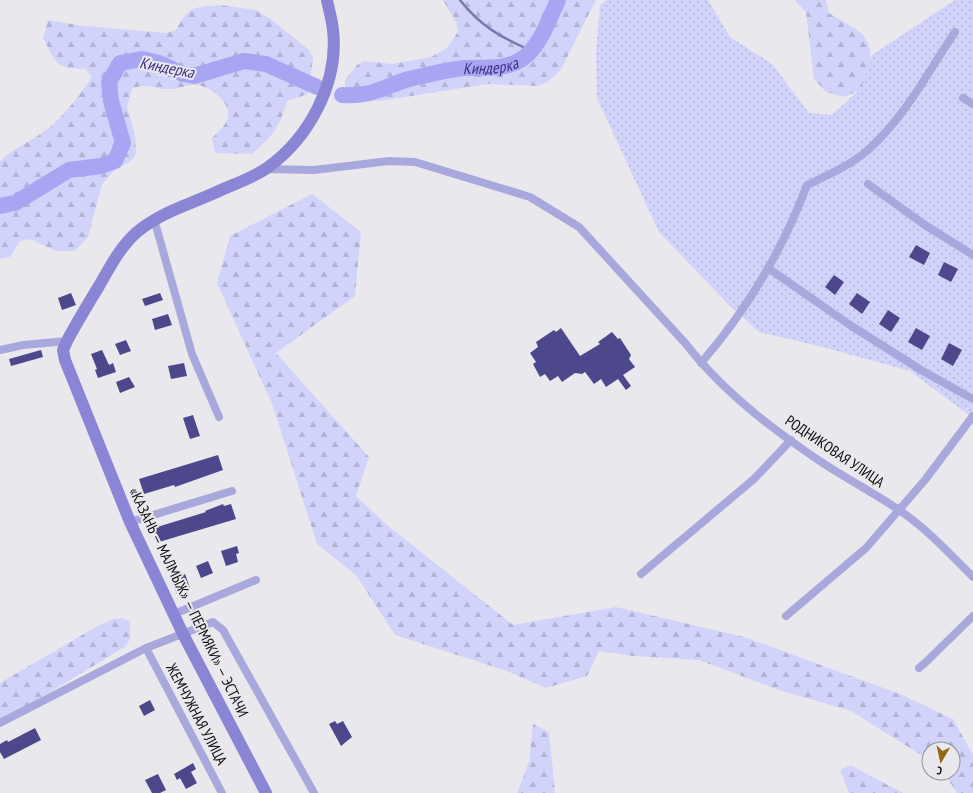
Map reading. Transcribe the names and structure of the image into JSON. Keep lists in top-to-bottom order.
{
  "streets": {
    "street": ["РОДНИКОВАЯ УЛИЦА", "«КАЗАНЬ — МАЛМЫЖ» — ПЕРМЯКИ» — ЭСТАЧИ", "ЖЕМЧУЖНАЯ УЛИЦА"]
  },
  "crossings": [
    ["РОДНИКОВАЯ УЛИЦА", "«КАЗАНЬ — МАЛМЫЖ» — ПЕРМЯКИ» — ЭСТАЧИ"]
  ],
  "water": ["Киндерка"],
  "north": "bottom"
}
